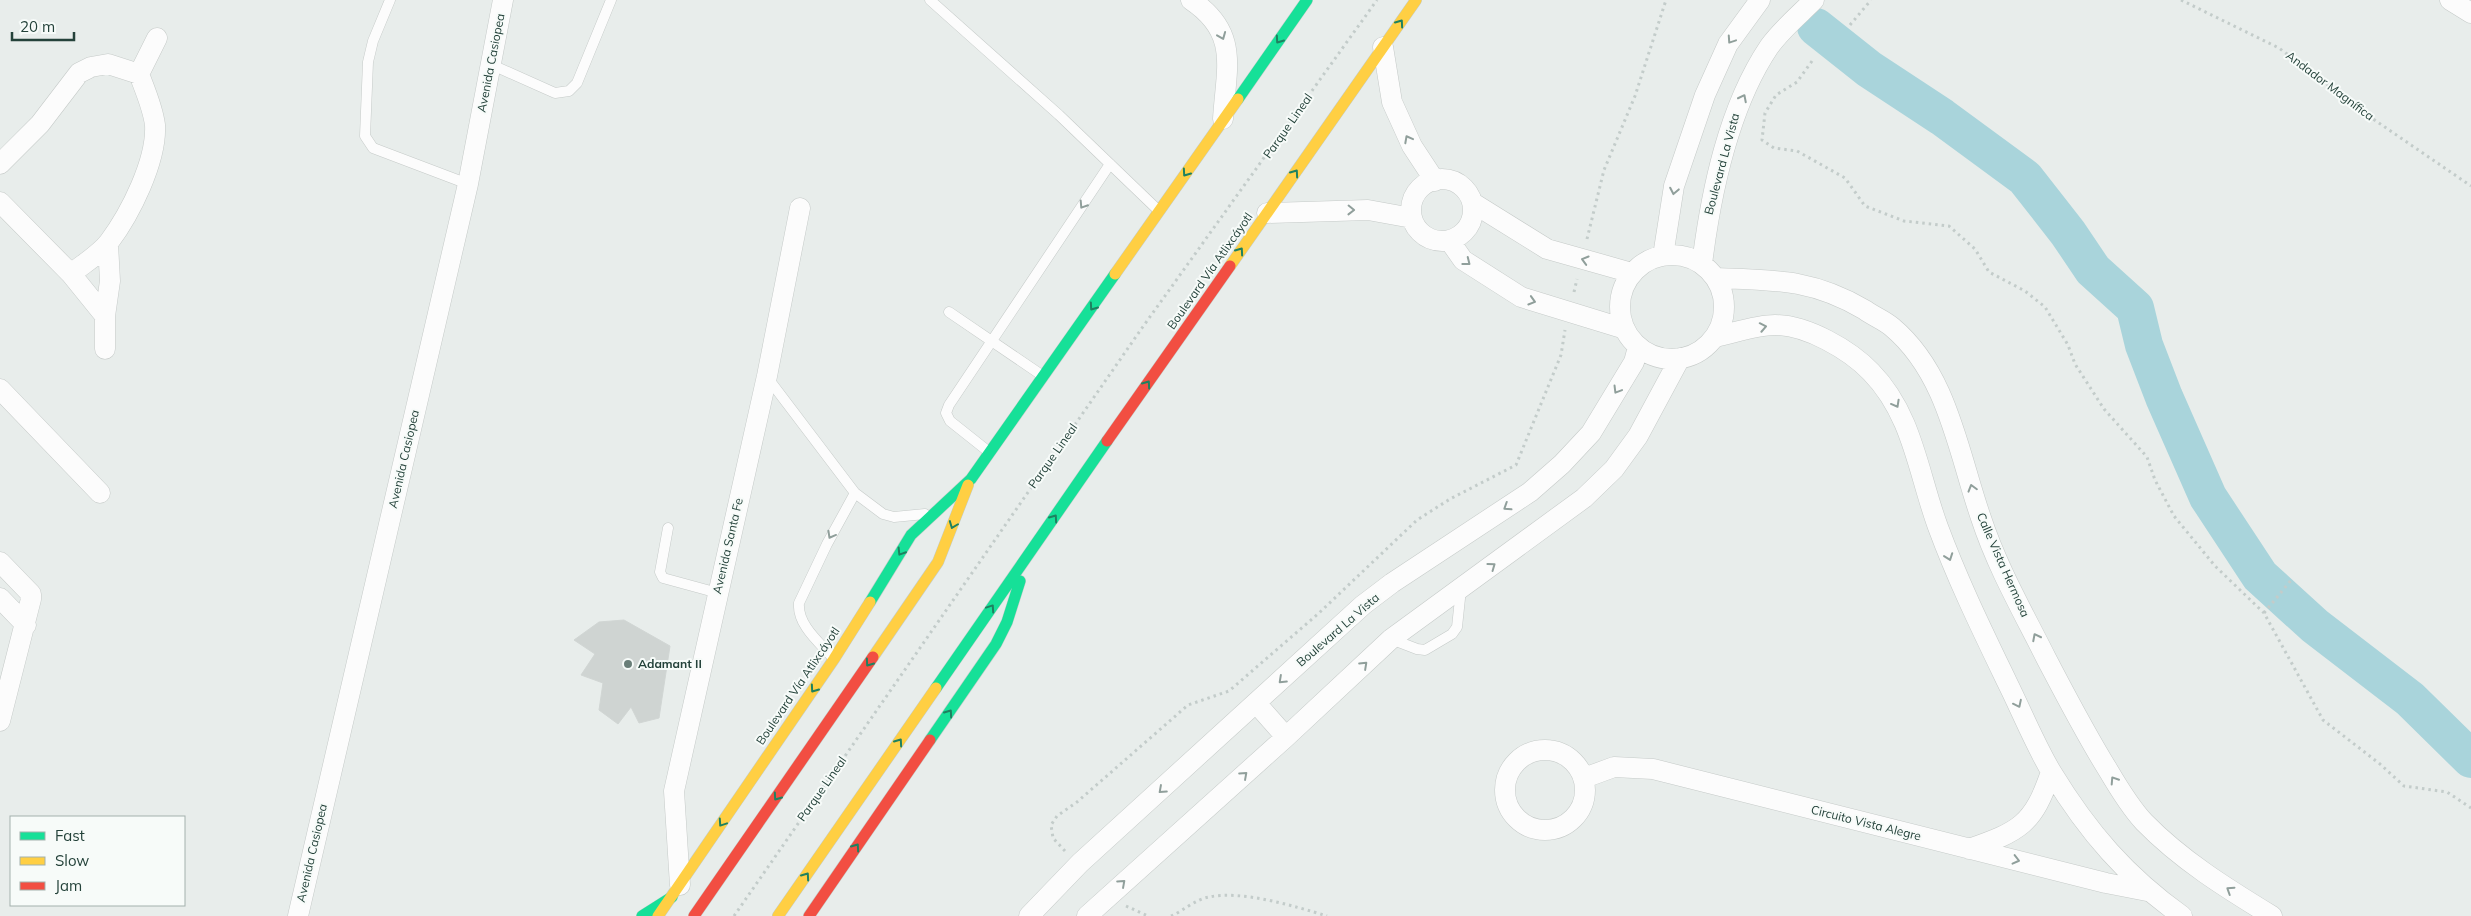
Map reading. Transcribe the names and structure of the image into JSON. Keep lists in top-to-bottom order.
{
  "streets": {
    "main road": ["Boulevard Vía Atlixcáyotl"],
    "street": [
      "Avenida Casiopea",
      "Boulevard La Vista",
      "Avenida Santa Fe",
      "Calle Vista Hermosa",
      "Circuito Vista Alegre"
    ],
    "path": ["Andador Magnífica", "Parque Lineal"]
  },
  "crossings": [
    ["Boulevard La Vista", "Calle Vista Hermosa"],
    ["Boulevard Vía Atlixcáyotl", "Avenida Santa Fe"]
  ],
  "one_way": ["Calle Vista Hermosa"],
  "places": ["Adamant II"],
  "legend": ["Fast", "Slow", "Jam"],
  "scale_bar": "20 m"
}
